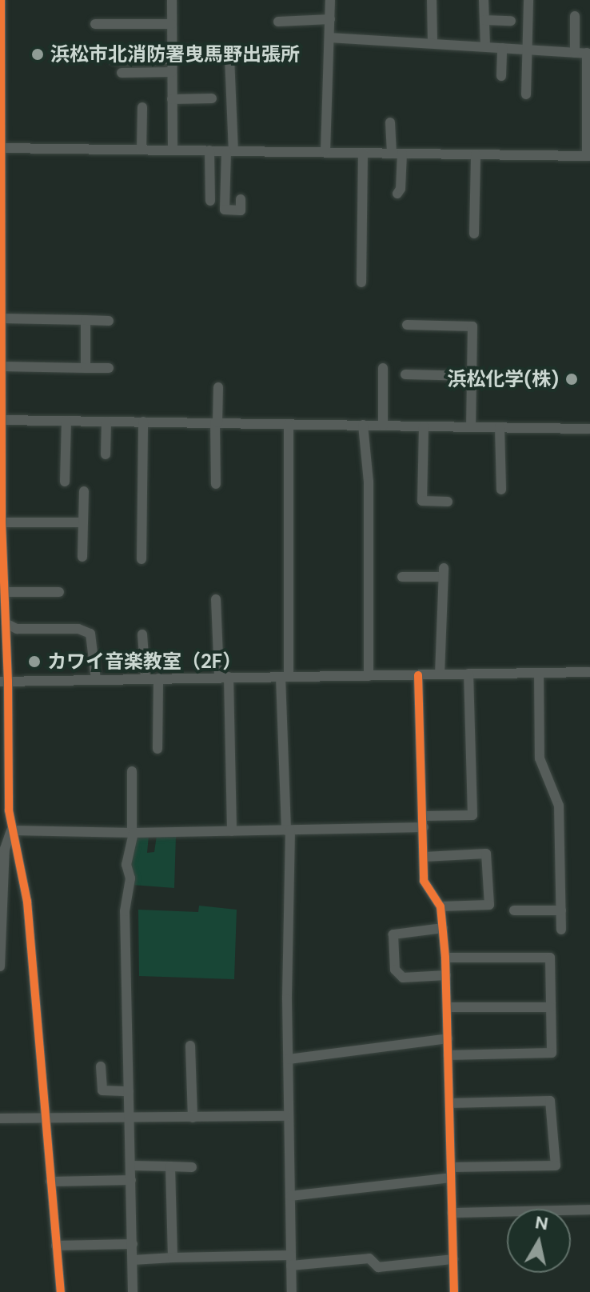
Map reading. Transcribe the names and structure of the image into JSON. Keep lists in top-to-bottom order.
{
  "places": ["浜松市北消防署曳馬野出張所", "浜松化学(株)", "カワイ音楽教室（2F）"],
  "north": "top"
}
